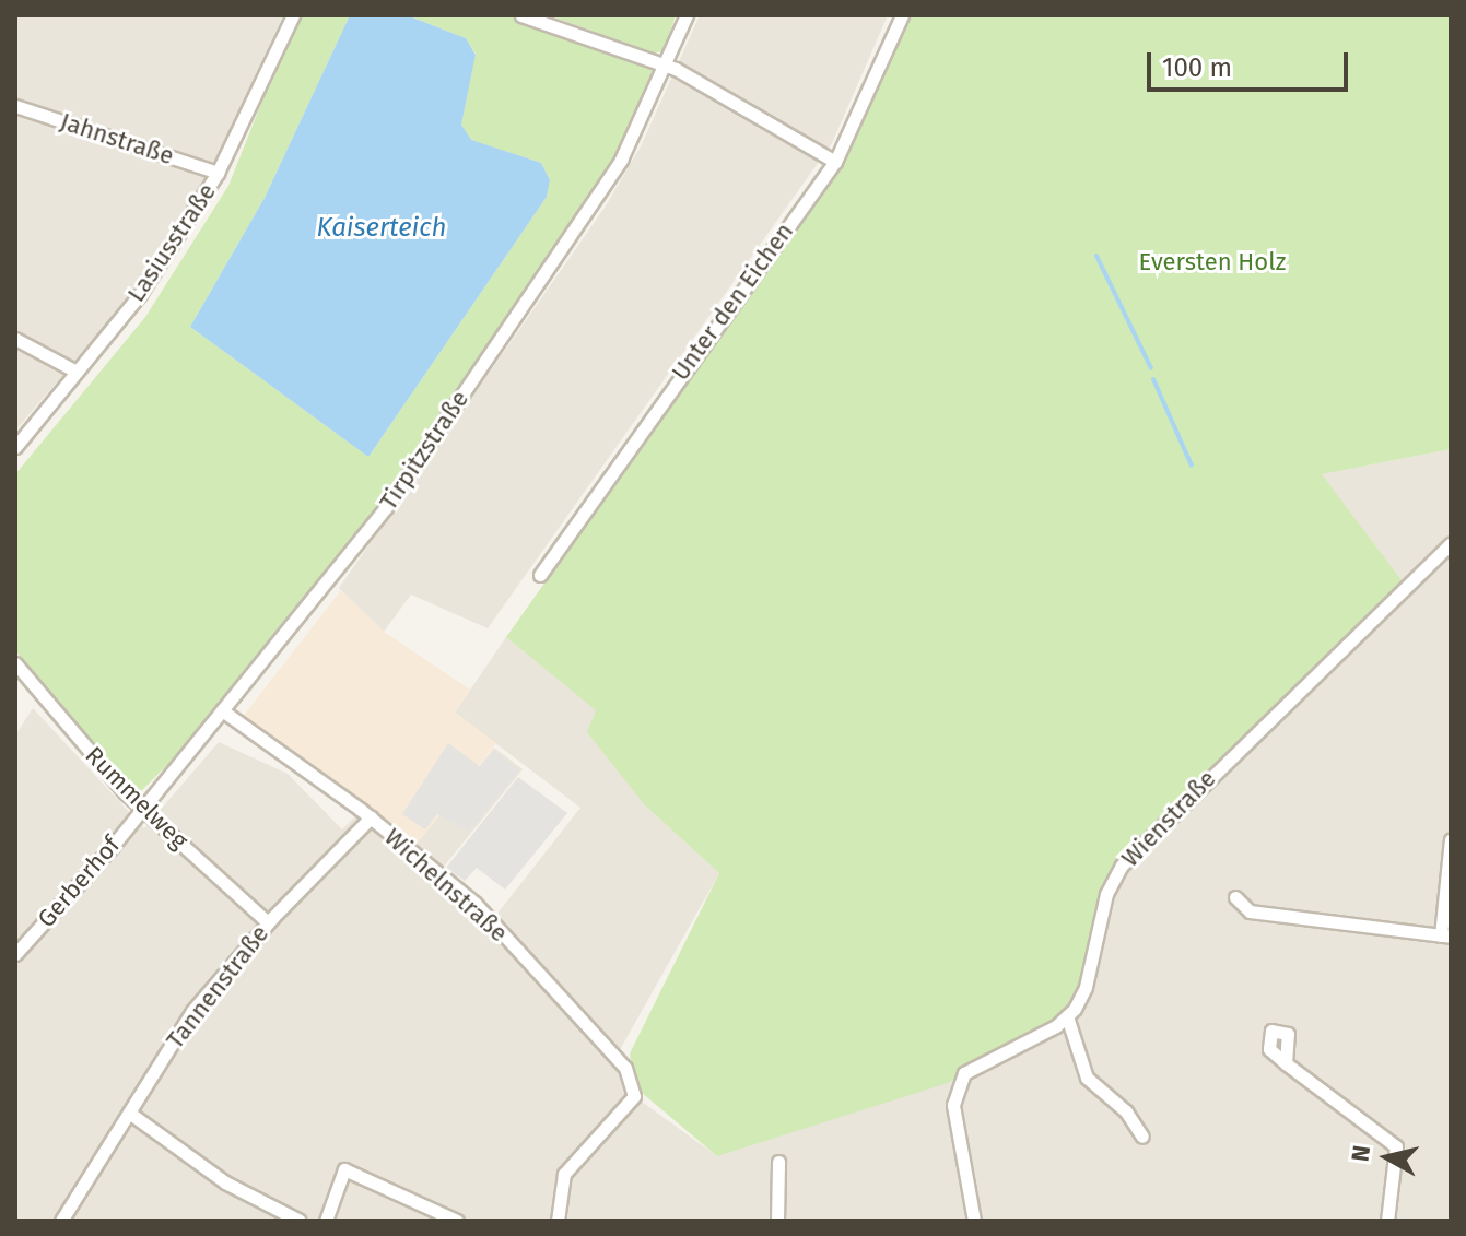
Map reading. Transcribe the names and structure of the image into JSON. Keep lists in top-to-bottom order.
{
  "streets": {
    "street": [
      "Jahnstraße",
      "Lasiusstraße",
      "Unter den Eichen",
      "Tirpitzstraße",
      "Rummelweg",
      "Wienstraße",
      "Gerberhof",
      "Wichelnstraße",
      "Tannenstraße"
    ]
  },
  "crossings": [
    ["Jahnstraße", "Lasiusstraße"],
    ["Tirpitzstraße", "Rummelweg"],
    ["Tirpitzstraße", "Gerberhof"],
    ["Tirpitzstraße", "Wichelnstraße"],
    ["Rummelweg", "Gerberhof"],
    ["Rummelweg", "Tannenstraße"],
    ["Wichelnstraße", "Tannenstraße"]
  ],
  "water": ["Kaiserteich"],
  "parks": ["Eversten Holz"],
  "scale_bar": "100 m",
  "north": "left"
}
